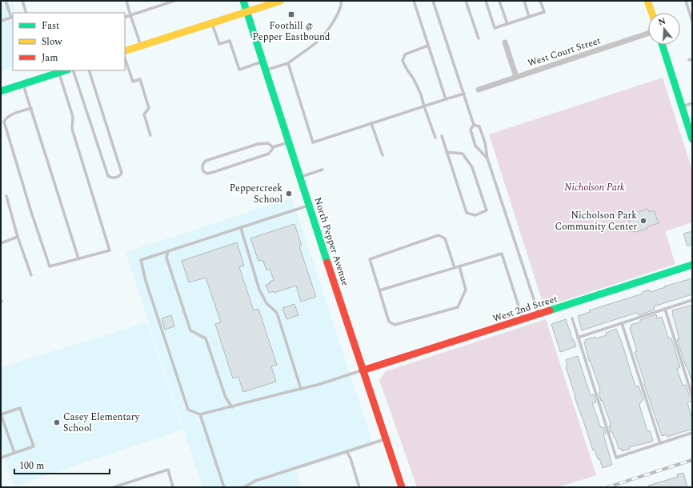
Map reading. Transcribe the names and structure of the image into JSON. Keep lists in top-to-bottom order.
{
  "streets": {
    "main road": ["North Pepper Avenue", "West 2nd Street"],
    "street": ["West Court Street"]
  },
  "crossings": [
    ["North Pepper Avenue", "West 2nd Street"]
  ],
  "parks": ["Nicholson Park"],
  "places": {
    "transit": ["Foothill @ Pepper Eastbound"],
    "other": ["Peppercreek School", "Nicholson Park Community Center", "Casey Elementary School"]
  },
  "legend": ["Fast", "Slow", "Jam"],
  "scale_bar": "100 m",
  "north": "top"
}
